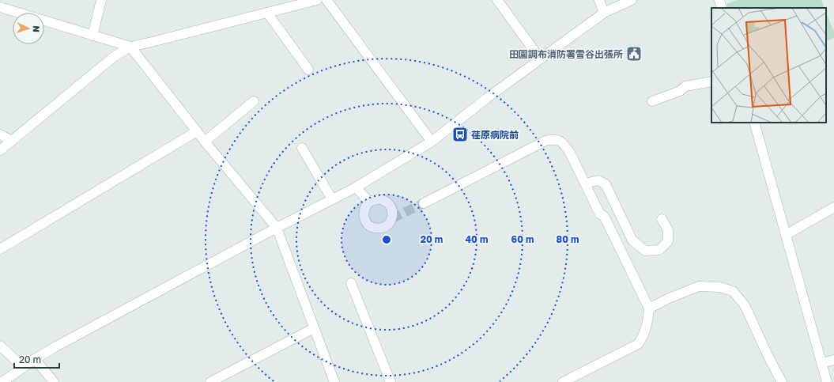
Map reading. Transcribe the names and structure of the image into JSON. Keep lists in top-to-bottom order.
{
  "places": {
    "public building": ["田園調布消防署雪谷出張所"],
    "bus stop": ["荏原病院前"]
  },
  "scale_bar": "20 m",
  "north": "right",
  "rings": [
    "20 m",
    "40 m",
    "60 m",
    "80 m"
  ]
}
